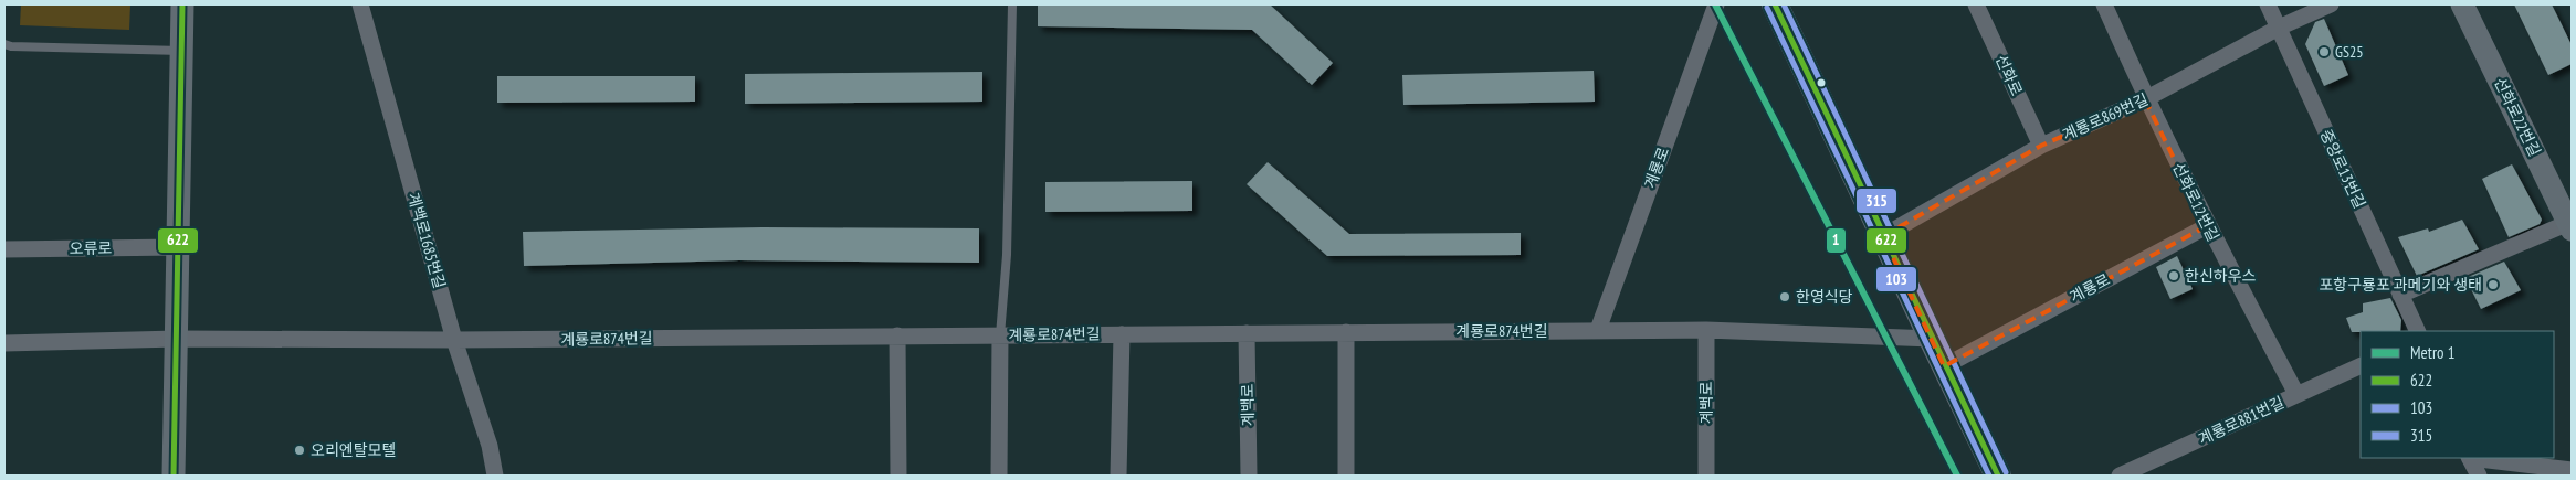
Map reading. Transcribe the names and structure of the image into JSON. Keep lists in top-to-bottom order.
{
  "streets": {
    "street": [
      "선화로",
      "계룡로869번길",
      "선화로22번길",
      "계룡로",
      "중앙로13번길",
      "선화로12번길",
      "계백로1685번길",
      "오류로",
      "계룡로874번길",
      "계백로",
      "계룡로881번길"
    ]
  },
  "crossings": [
    ["선화로", "계룡로869번길"],
    ["계룡로869번길", "중앙로13번길"],
    ["계룡로869번길", "선화로12번길"],
    ["계룡로", "선화로12번길"],
    ["계룡로", "계룡로874번길"],
    ["선화로12번길", "계룡로881번길"],
    ["계백로1685번길", "계룡로874번길"],
    ["계룡로874번길", "계백로"]
  ],
  "places": [
    "GS25",
    "한신하우스",
    "포항구룡포 과메기와 생태",
    "한영식당",
    "오리엔탈모텔"
  ],
  "lines": [
    "metro line 1",
    "transit line 622",
    "transit line 315",
    "transit line 103"
  ],
  "legend": [
    "Metro 1",
    "622",
    "103",
    "315"
  ]
}
